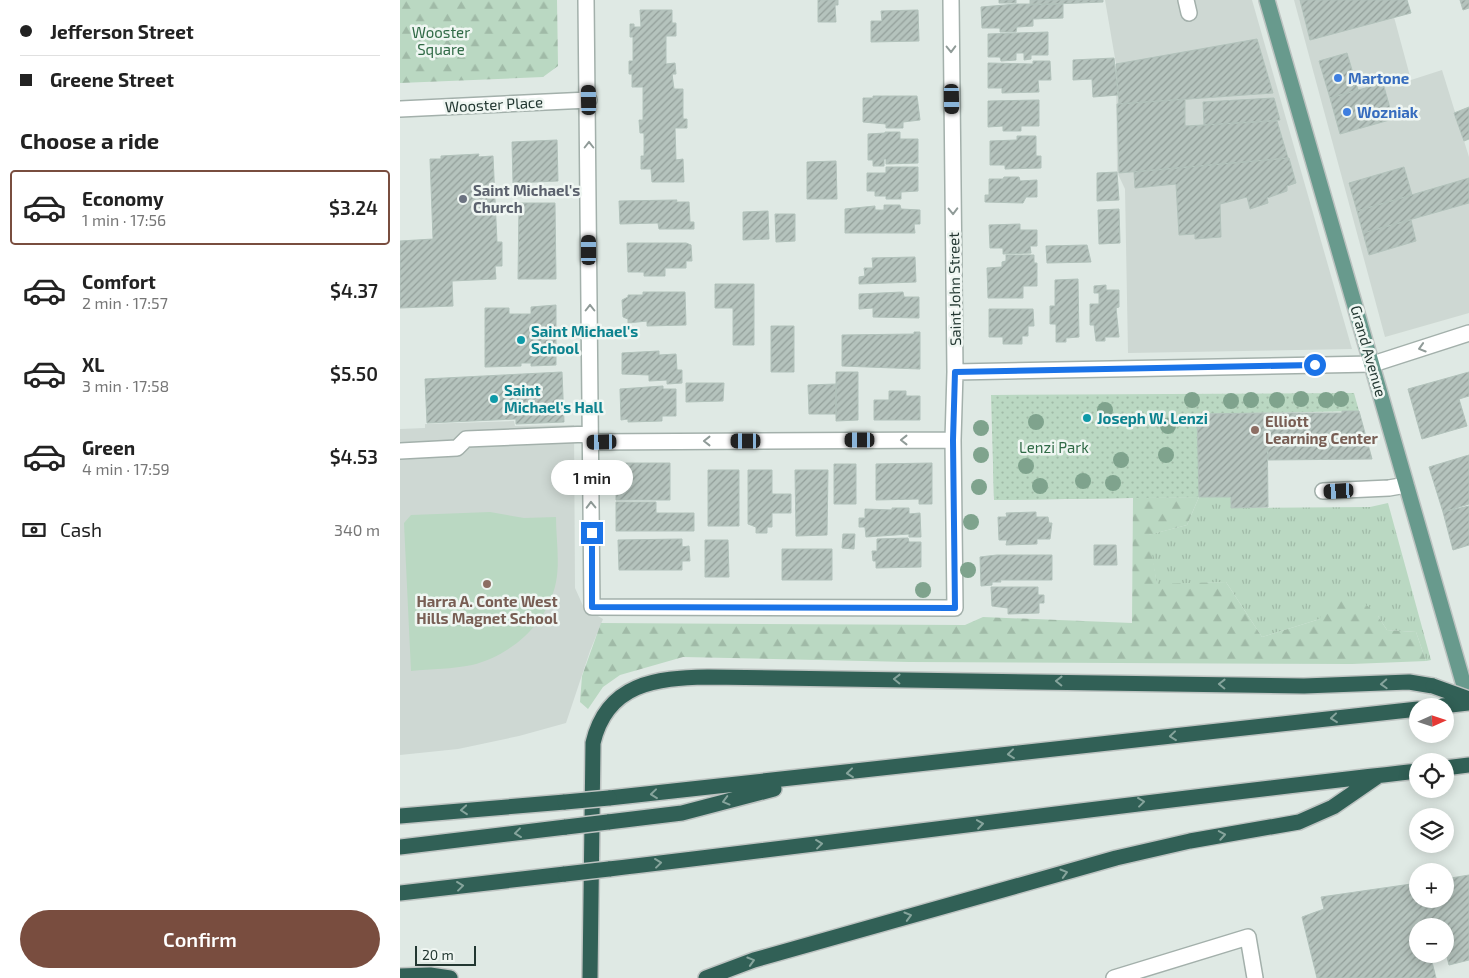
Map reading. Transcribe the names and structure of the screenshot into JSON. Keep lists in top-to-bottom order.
{
  "streets": {
    "main road": ["Grand Avenue"],
    "street": ["Wooster Place", "Saint John Street"]
  },
  "parks": ["Wooster Square", "Lenzi Park"],
  "places": [
    "Martone",
    "Wozniak",
    "Saint Michael's Church",
    "Saint Michael's School",
    "Saint Michael's Hall",
    "Joseph W. Lenzi",
    "Elliott Learning Center",
    "Harra A. Conte West Hills Magnet School"
  ],
  "scale_bar": "20 m",
  "north": "right",
  "page": {
    "banner": ["Jefferson Street", "Greene Street"],
    "heading": "Choose a ride",
    "list": [
      {
        "name": "Economy",
        "note": "1 min · 17:56",
        "value": "$3.24"
      },
      {
        "name": "Comfort",
        "note": "2 min · 17:57",
        "value": "$4.37"
      },
      {
        "name": "XL",
        "note": "3 min · 17:58",
        "value": "$5.50"
      },
      {
        "name": "Green",
        "note": "4 min · 17:59",
        "value": "$4.53"
      }
    ],
    "bubble": "1 min",
    "pay": ["Cash", "340 m"],
    "map_buttons": ["+", "−"],
    "buttons": "Confirm",
    "scale": "20 m"
  }
}
